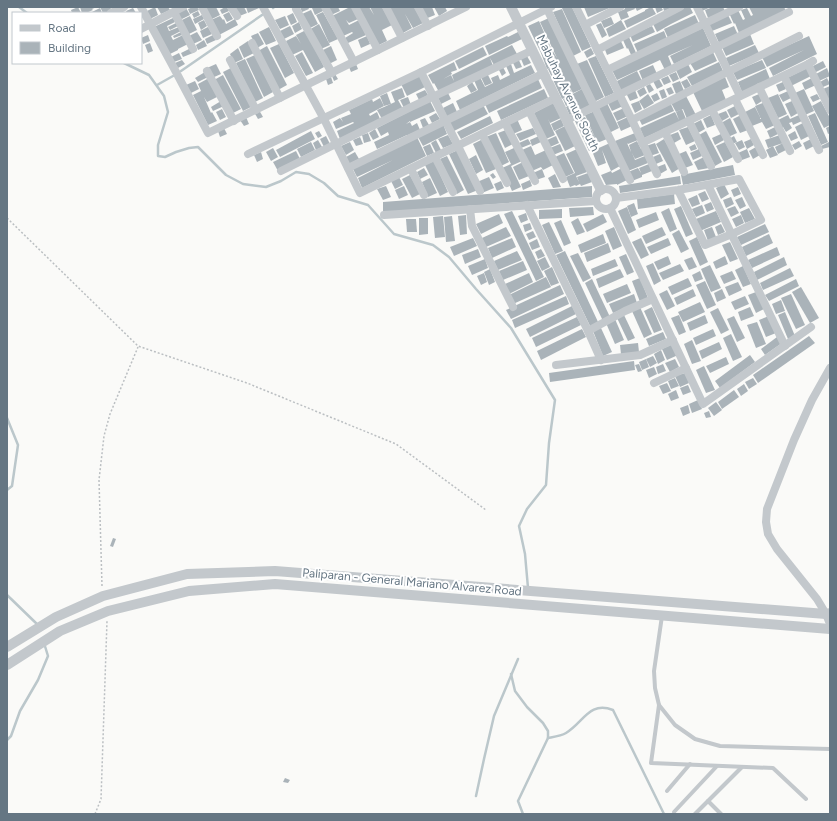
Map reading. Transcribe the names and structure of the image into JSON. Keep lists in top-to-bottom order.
{
  "streets": {
    "street": ["Mabuhay Avenue South", "Paliparan - General Mariano Alvarez Road"]
  },
  "legend": ["Road", "Building"]
}
